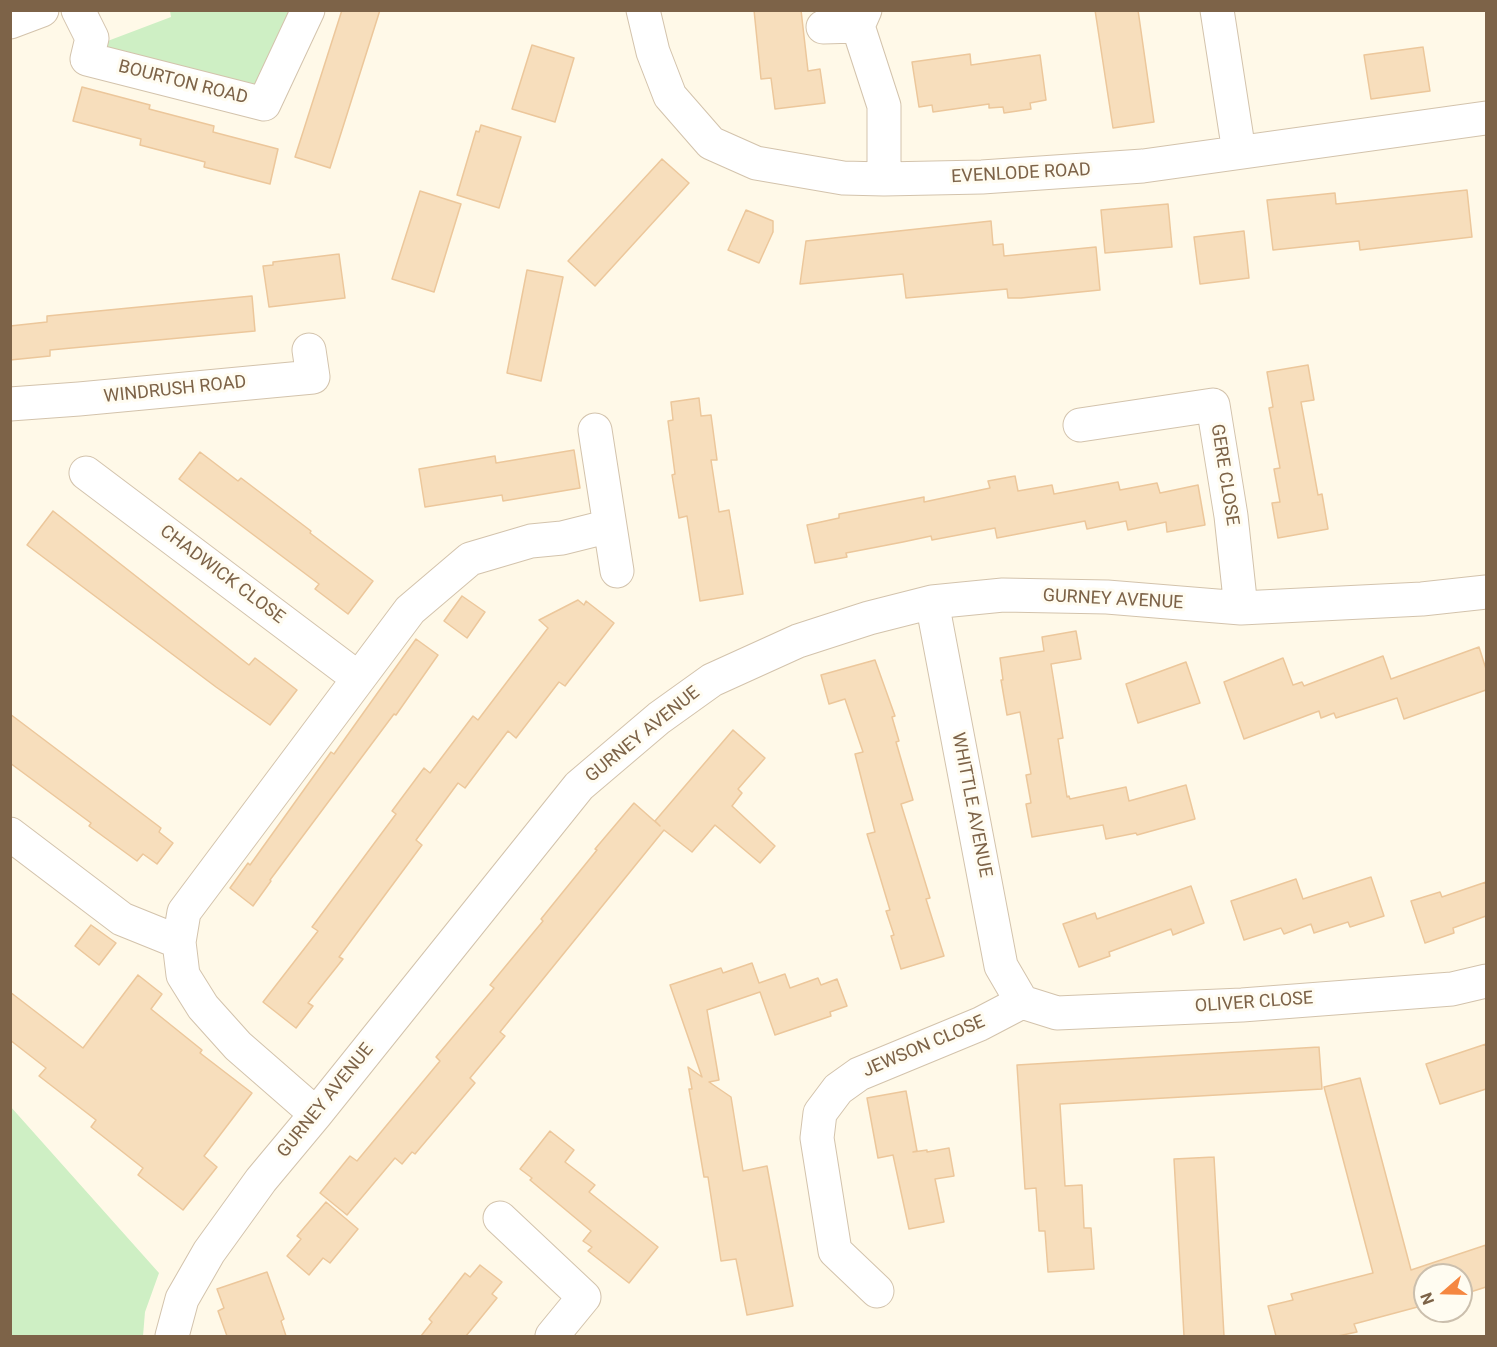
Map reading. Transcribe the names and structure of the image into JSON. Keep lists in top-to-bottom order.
{
  "streets": {
    "street": [
      "BOURTON ROAD",
      "EVENLODE ROAD",
      "WINDRUSH ROAD",
      "GERE CLOSE",
      "CHADWICK CLOSE",
      "GURNEY AVENUE",
      "WHITTLE AVENUE",
      "OLIVER CLOSE",
      "JEWSON CLOSE"
    ]
  },
  "crossings": [
    ["GERE CLOSE", "GURNEY AVENUE"],
    ["GURNEY AVENUE", "WHITTLE AVENUE"],
    ["WHITTLE AVENUE", "OLIVER CLOSE"],
    ["WHITTLE AVENUE", "JEWSON CLOSE"],
    ["OLIVER CLOSE", "JEWSON CLOSE"]
  ],
  "north": "left"
}
